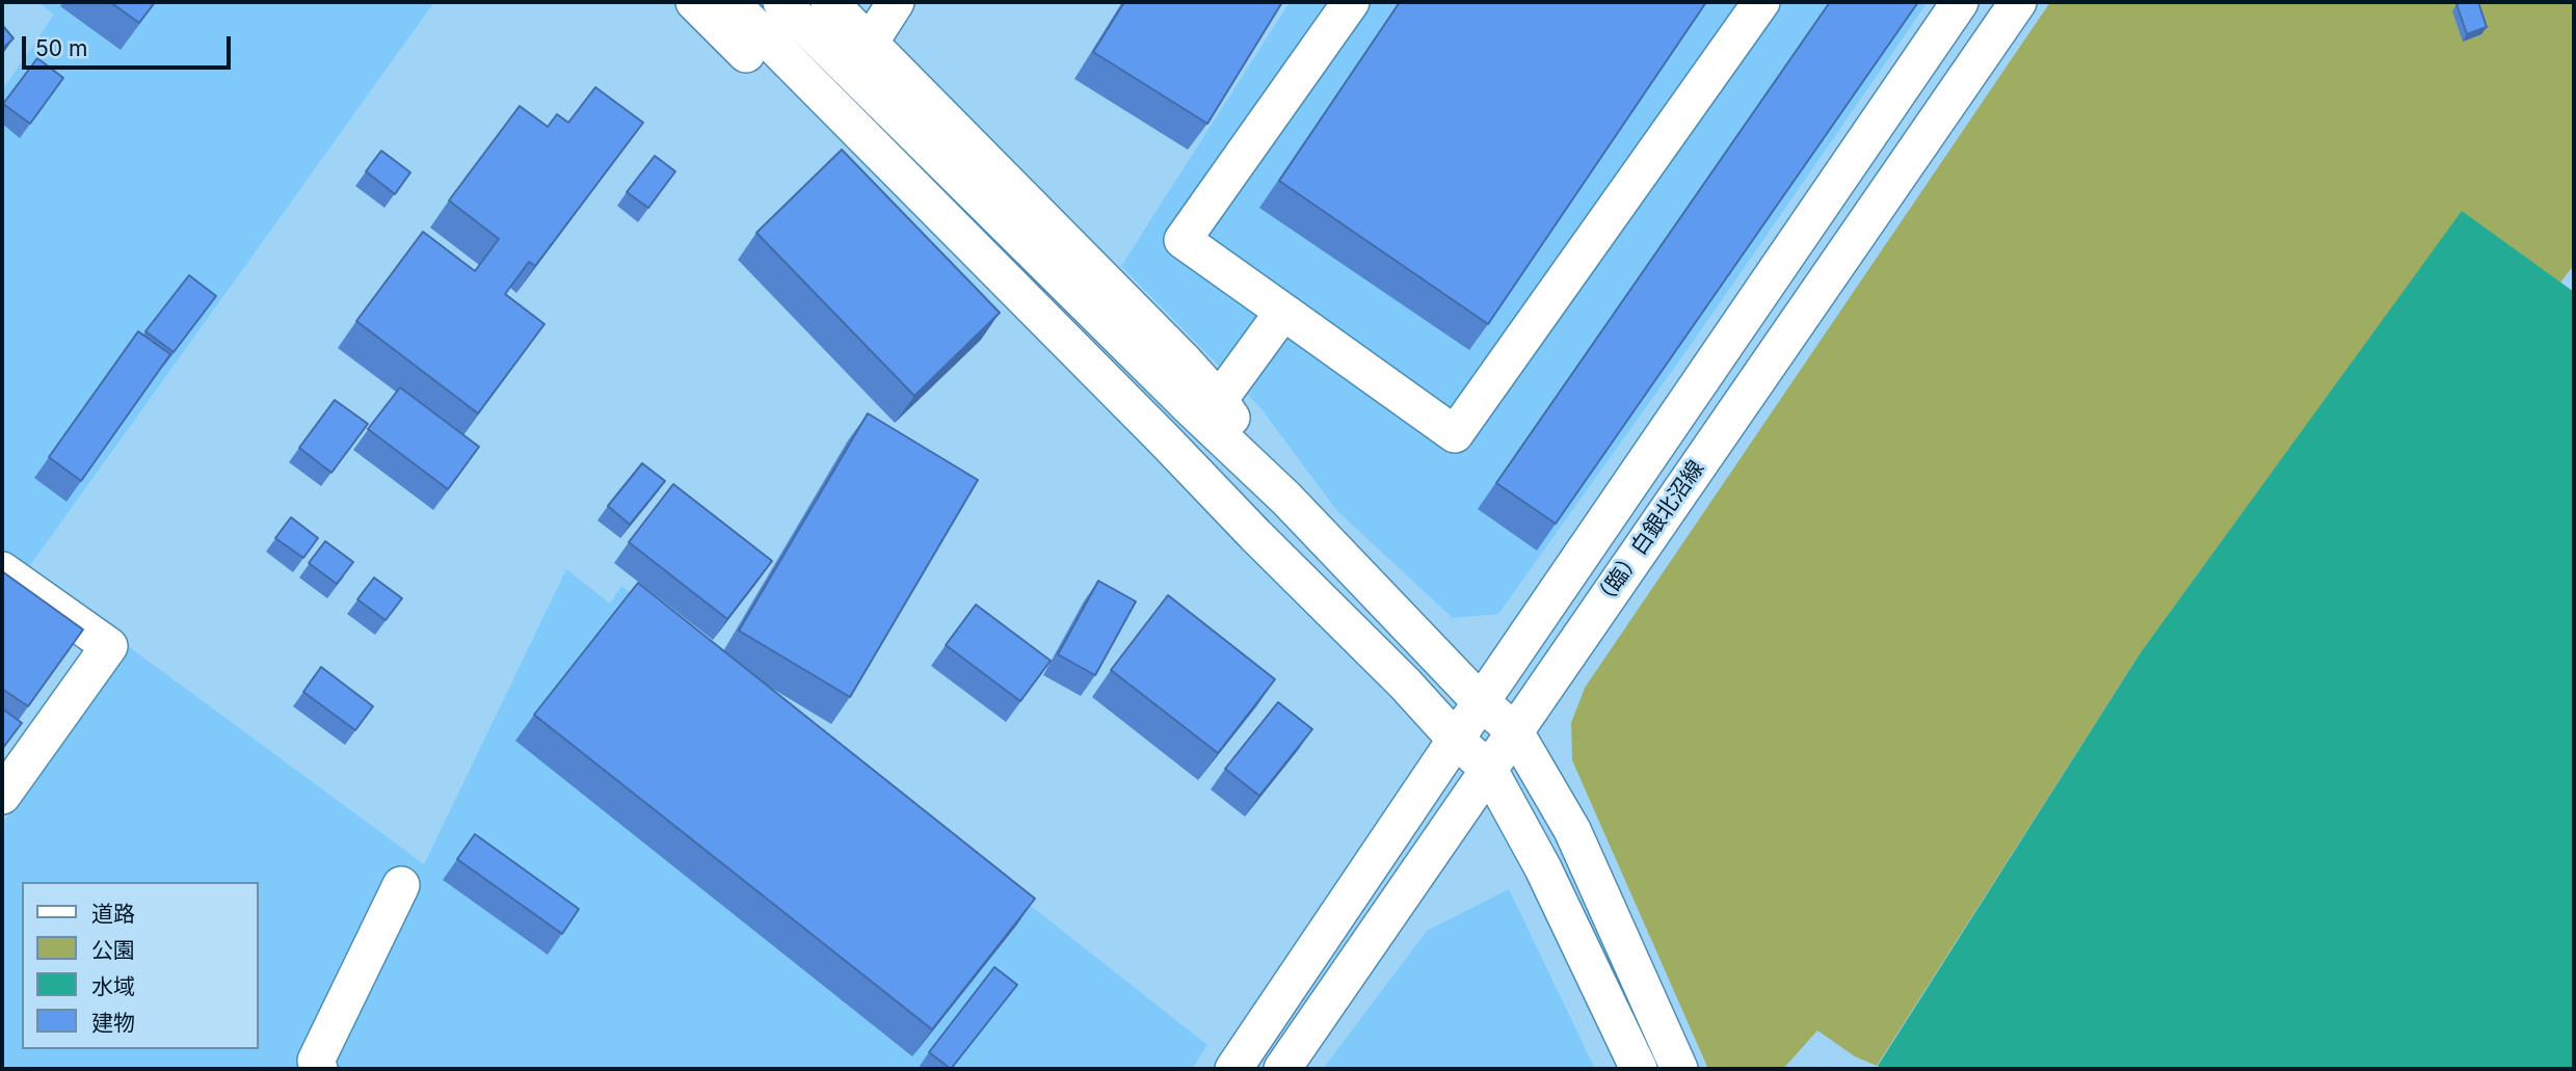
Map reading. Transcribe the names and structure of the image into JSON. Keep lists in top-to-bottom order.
{
  "streets": {
    "street": ["（臨）白銀北沼線"]
  },
  "legend": [
    "道路",
    "公園",
    "水域",
    "建物"
  ],
  "scale_bar": "50 m"
}
